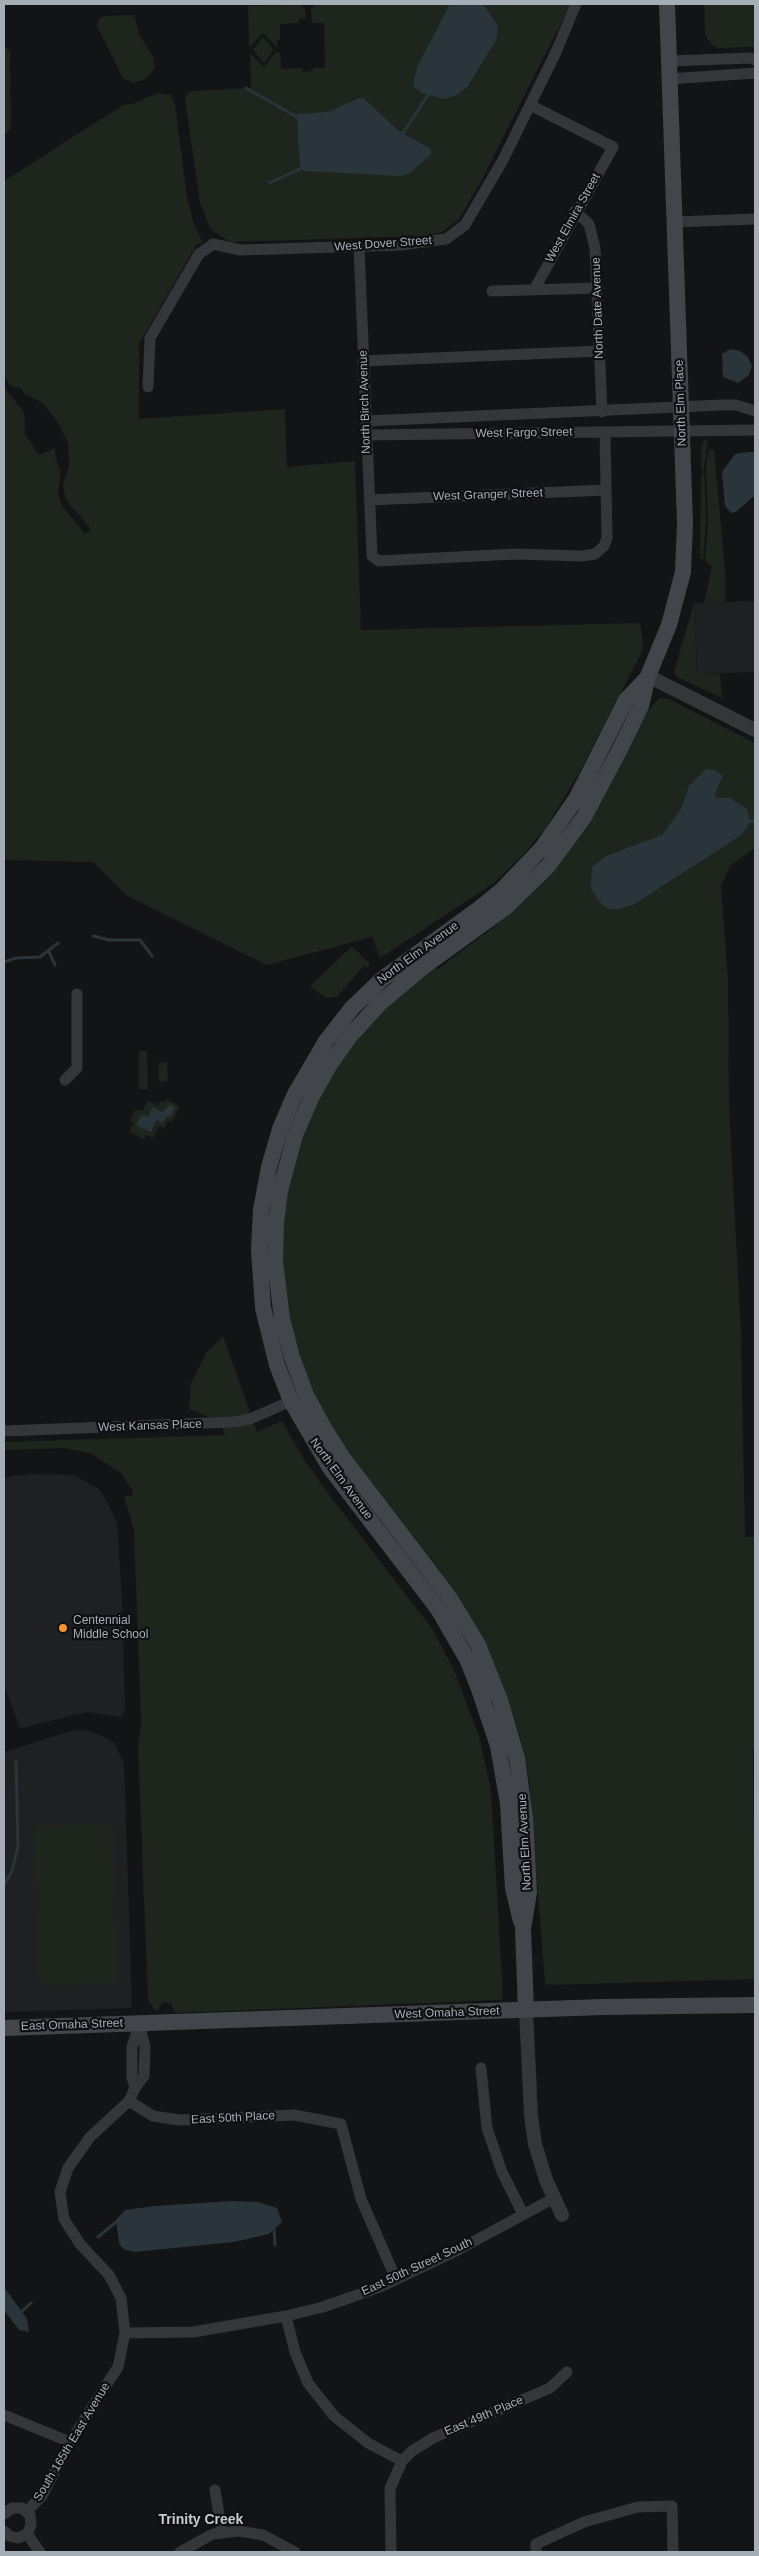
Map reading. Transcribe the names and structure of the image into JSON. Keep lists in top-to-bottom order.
{
  "streets": {
    "main road": [
      "North Elm Place",
      "North Elm Avenue",
      "West Omaha Street",
      "East Omaha Street"
    ],
    "street": [
      "West Elmira Street",
      "West Dover Street",
      "North Date Avenue",
      "North Birch Avenue",
      "West Fargo Street",
      "West Granger Street",
      "West Kansas Place",
      "East 50th Place",
      "East 50th Street South",
      "East 49th Place",
      "South 165th East Avenue"
    ]
  },
  "crossings": [
    ["West Elmira Street", "West Dover Street"],
    ["West Elmira Street", "North Date Avenue"],
    ["West Dover Street", "North Birch Avenue"],
    ["North Date Avenue", "West Fargo Street"],
    ["North Birch Avenue", "West Fargo Street"],
    ["North Birch Avenue", "West Granger Street"],
    ["North Elm Place", "West Fargo Street"],
    ["North Elm Place", "North Elm Avenue"],
    ["North Elm Avenue", "West Kansas Place"],
    ["North Elm Avenue", "West Omaha Street"],
    ["West Omaha Street", "East Omaha Street"],
    ["West Omaha Street", "South 165th East Avenue"],
    ["East Omaha Street", "South 165th East Avenue"],
    ["East 50th Place", "East 50th Street South"],
    ["East 50th Place", "South 165th East Avenue"],
    ["East 50th Street South", "South 165th East Avenue"]
  ],
  "districts": ["Trinity Creek"],
  "places": ["Centennial Middle School"]
}
